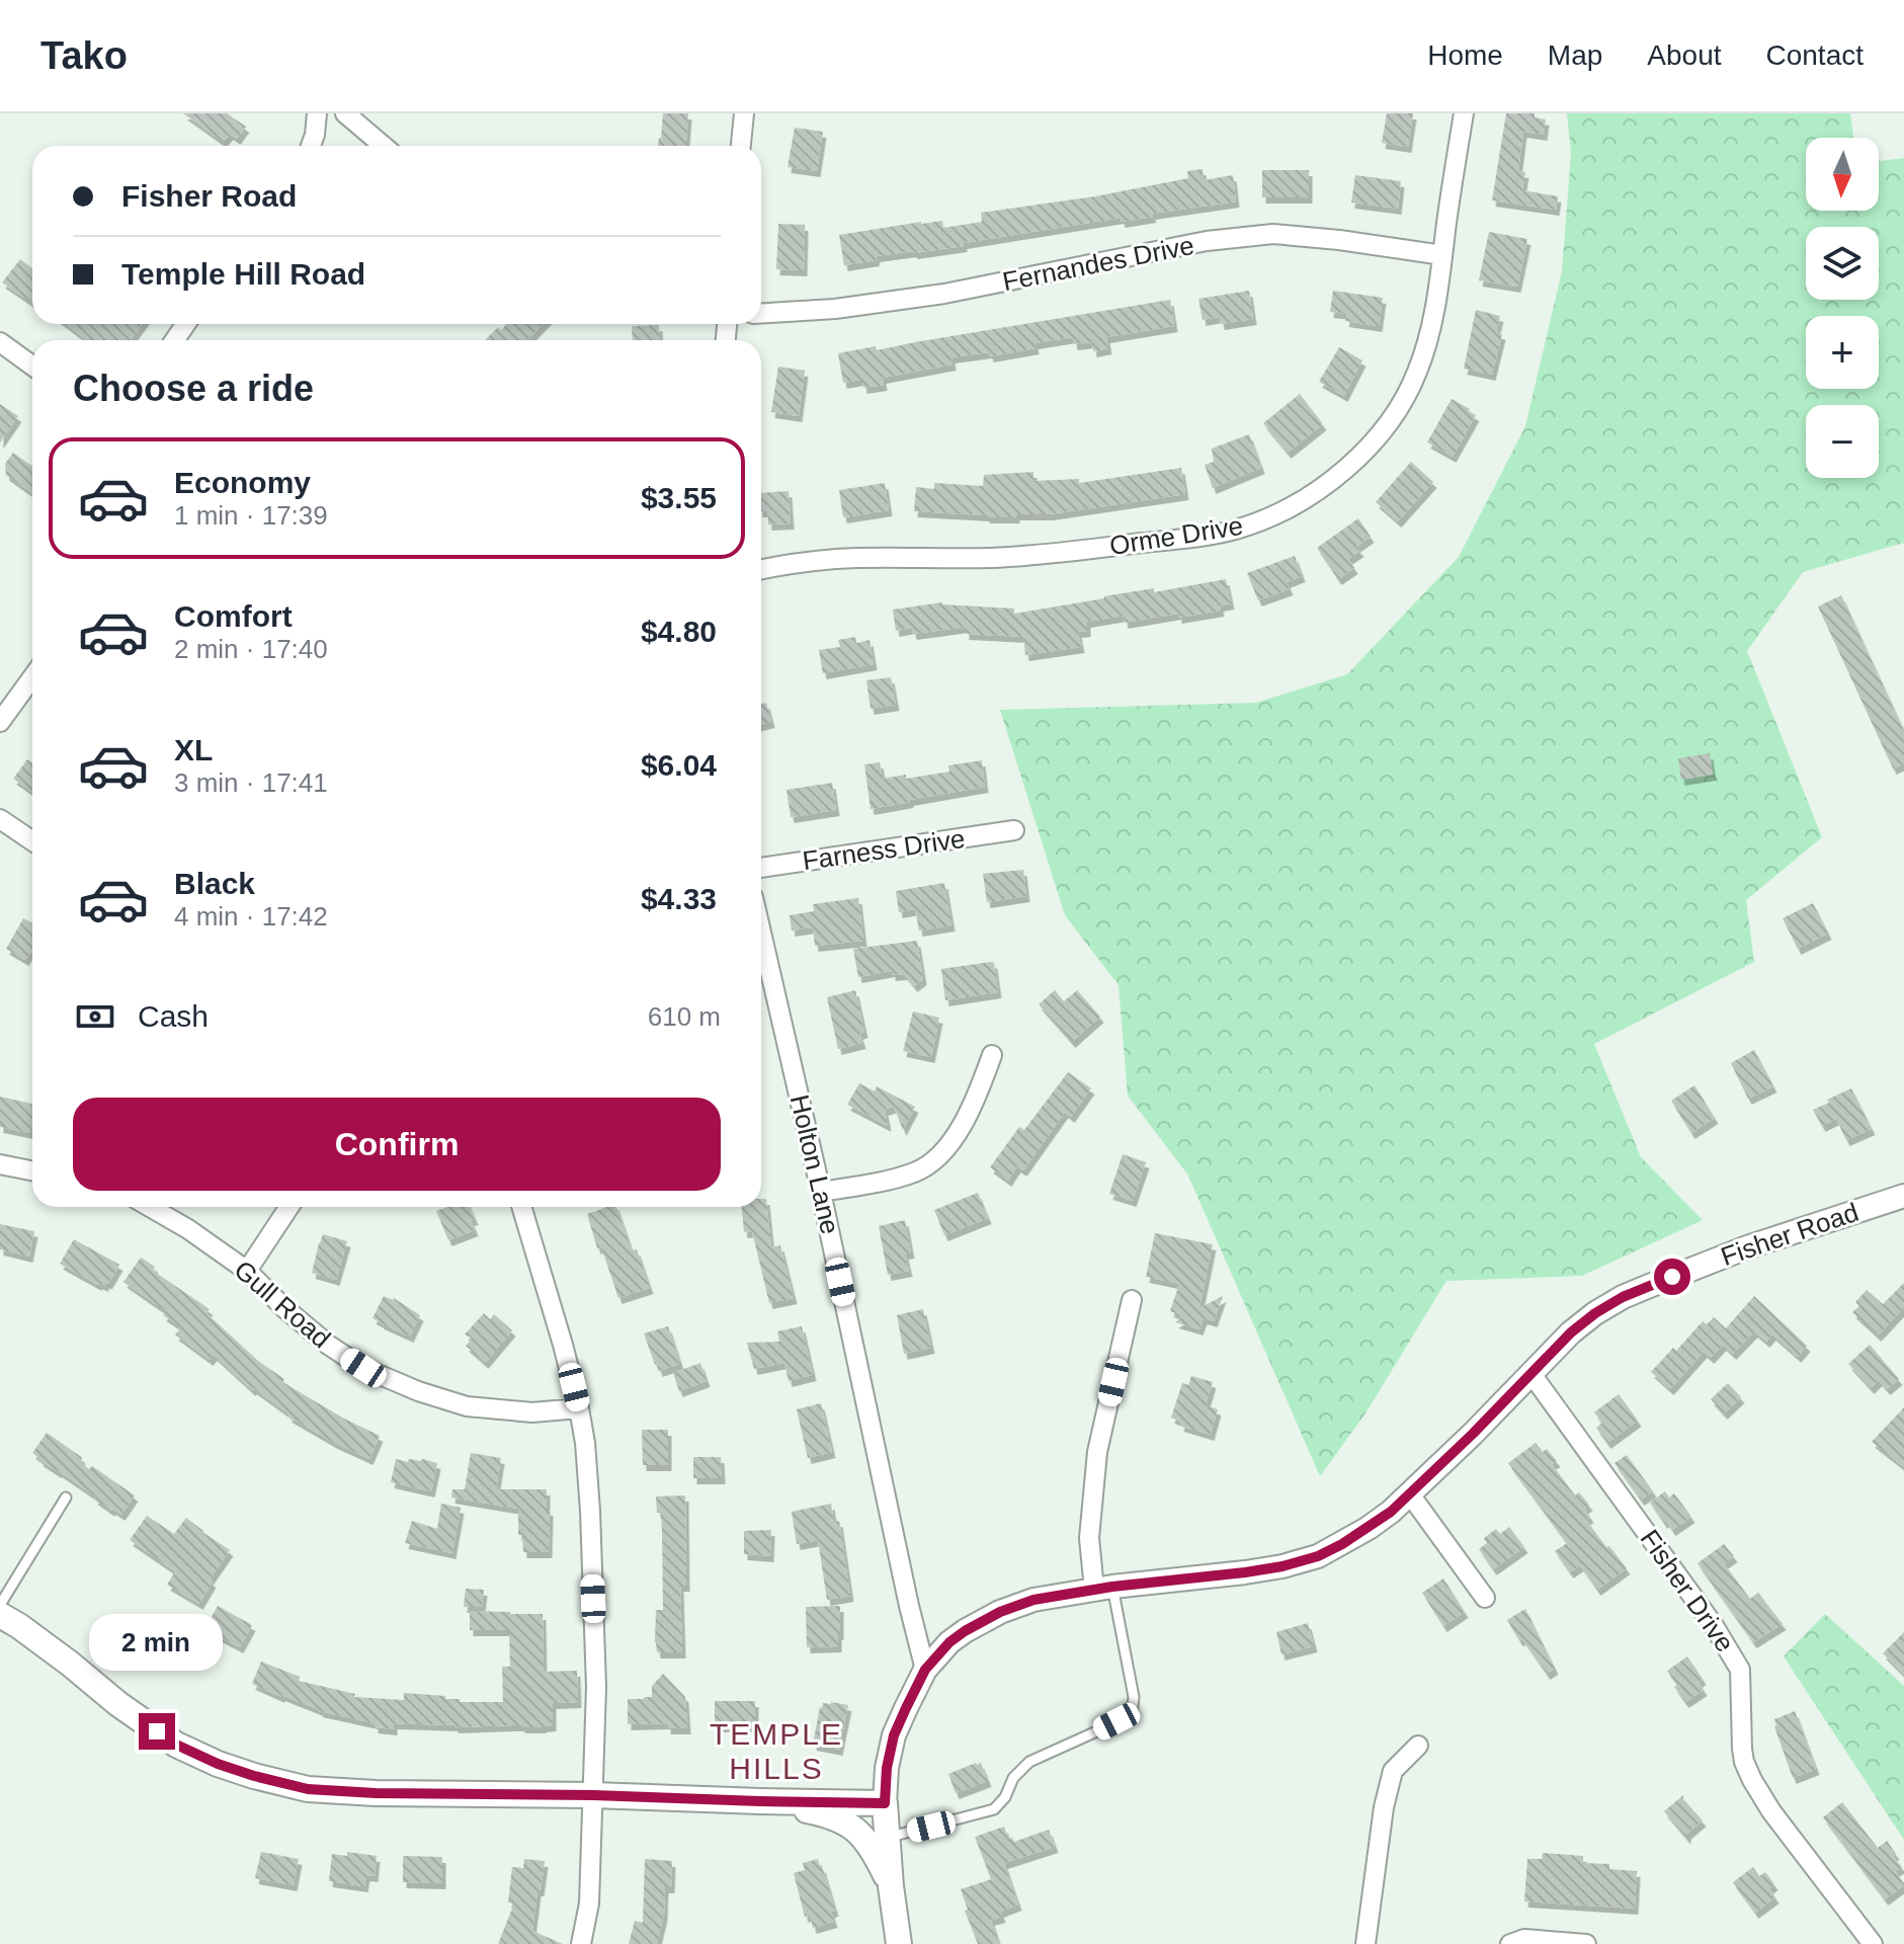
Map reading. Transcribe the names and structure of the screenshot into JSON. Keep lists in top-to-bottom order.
{
  "streets": {
    "street": [
      "Fernandes Drive",
      "Orme Drive",
      "Farness Drive",
      "Holton Lane",
      "Fisher Road",
      "Gull Road",
      "Fisher Drive"
    ]
  },
  "crossings": [
    ["Fernandes Drive", "Orme Drive"],
    ["Holton Lane", "Fisher Road"],
    ["Fisher Road", "Fisher Drive"]
  ],
  "districts": ["TEMPLE HILLS"],
  "north": "bottom",
  "page": {
    "header": "Tako",
    "nav": [
      "Home",
      "Map",
      "About",
      "Contact"
    ],
    "map_buttons": ["+", "−"],
    "banner": ["Fisher Road", "Temple Hill Road"],
    "heading": "Choose a ride",
    "list": [
      {
        "name": "Economy",
        "note": "1 min · 17:39",
        "value": "$3.55"
      },
      {
        "name": "Comfort",
        "note": "2 min · 17:40",
        "value": "$4.80"
      },
      {
        "name": "XL",
        "note": "3 min · 17:41",
        "value": "$6.04"
      },
      {
        "name": "Black",
        "note": "4 min · 17:42",
        "value": "$4.33"
      }
    ],
    "pay": ["Cash", "610 m"],
    "buttons": "Confirm",
    "bubble": "2 min"
  }
}
